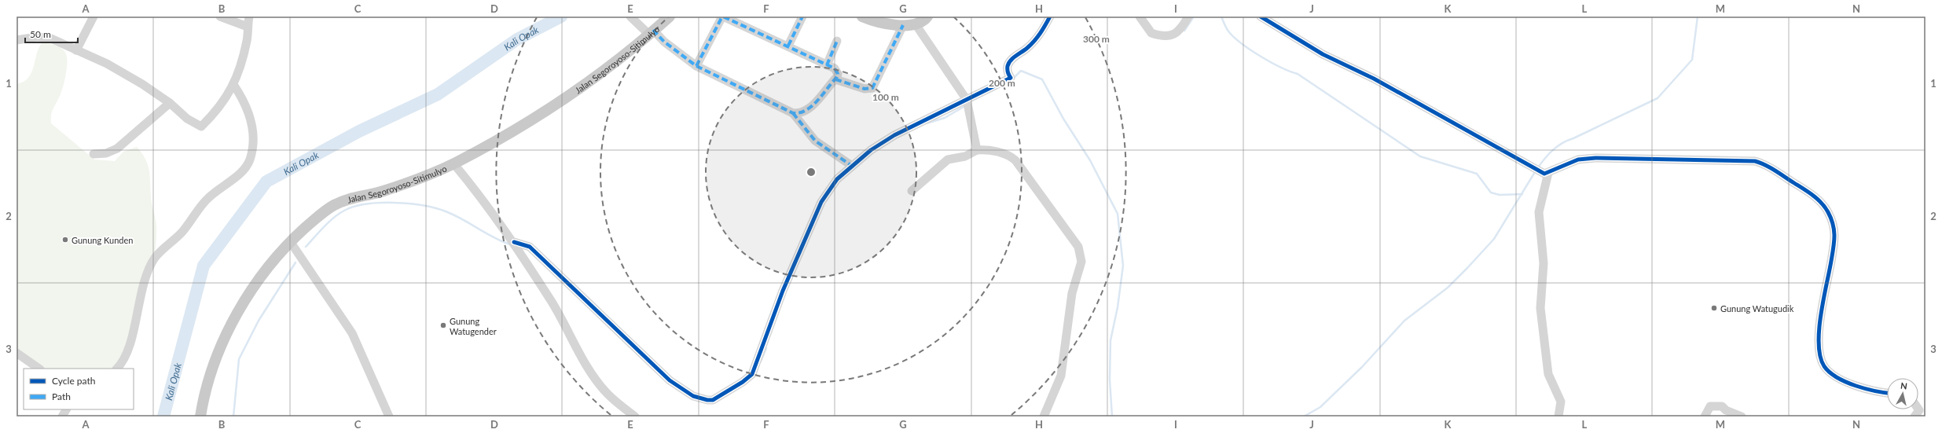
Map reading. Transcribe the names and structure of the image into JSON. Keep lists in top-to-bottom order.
{
  "streets": {
    "main road": ["Jalan Segoroyoso-Sitimulyo"]
  },
  "water": ["Kali Opak"],
  "places": ["Gunung Kunden", "Gunung Watugudik", "Gunung Watugender"],
  "legend": ["Cycle path", "Path"],
  "scale_bar": "50 m",
  "north": "top",
  "grid": {
    "columns": [
      "A",
      "B",
      "C",
      "D",
      "E",
      "F",
      "G",
      "H",
      "I",
      "J",
      "K",
      "L",
      "M",
      "N"
    ],
    "rows": ["1", "2", "3"]
  },
  "rings": ["300 m", "200 m", "100 m"]
}
